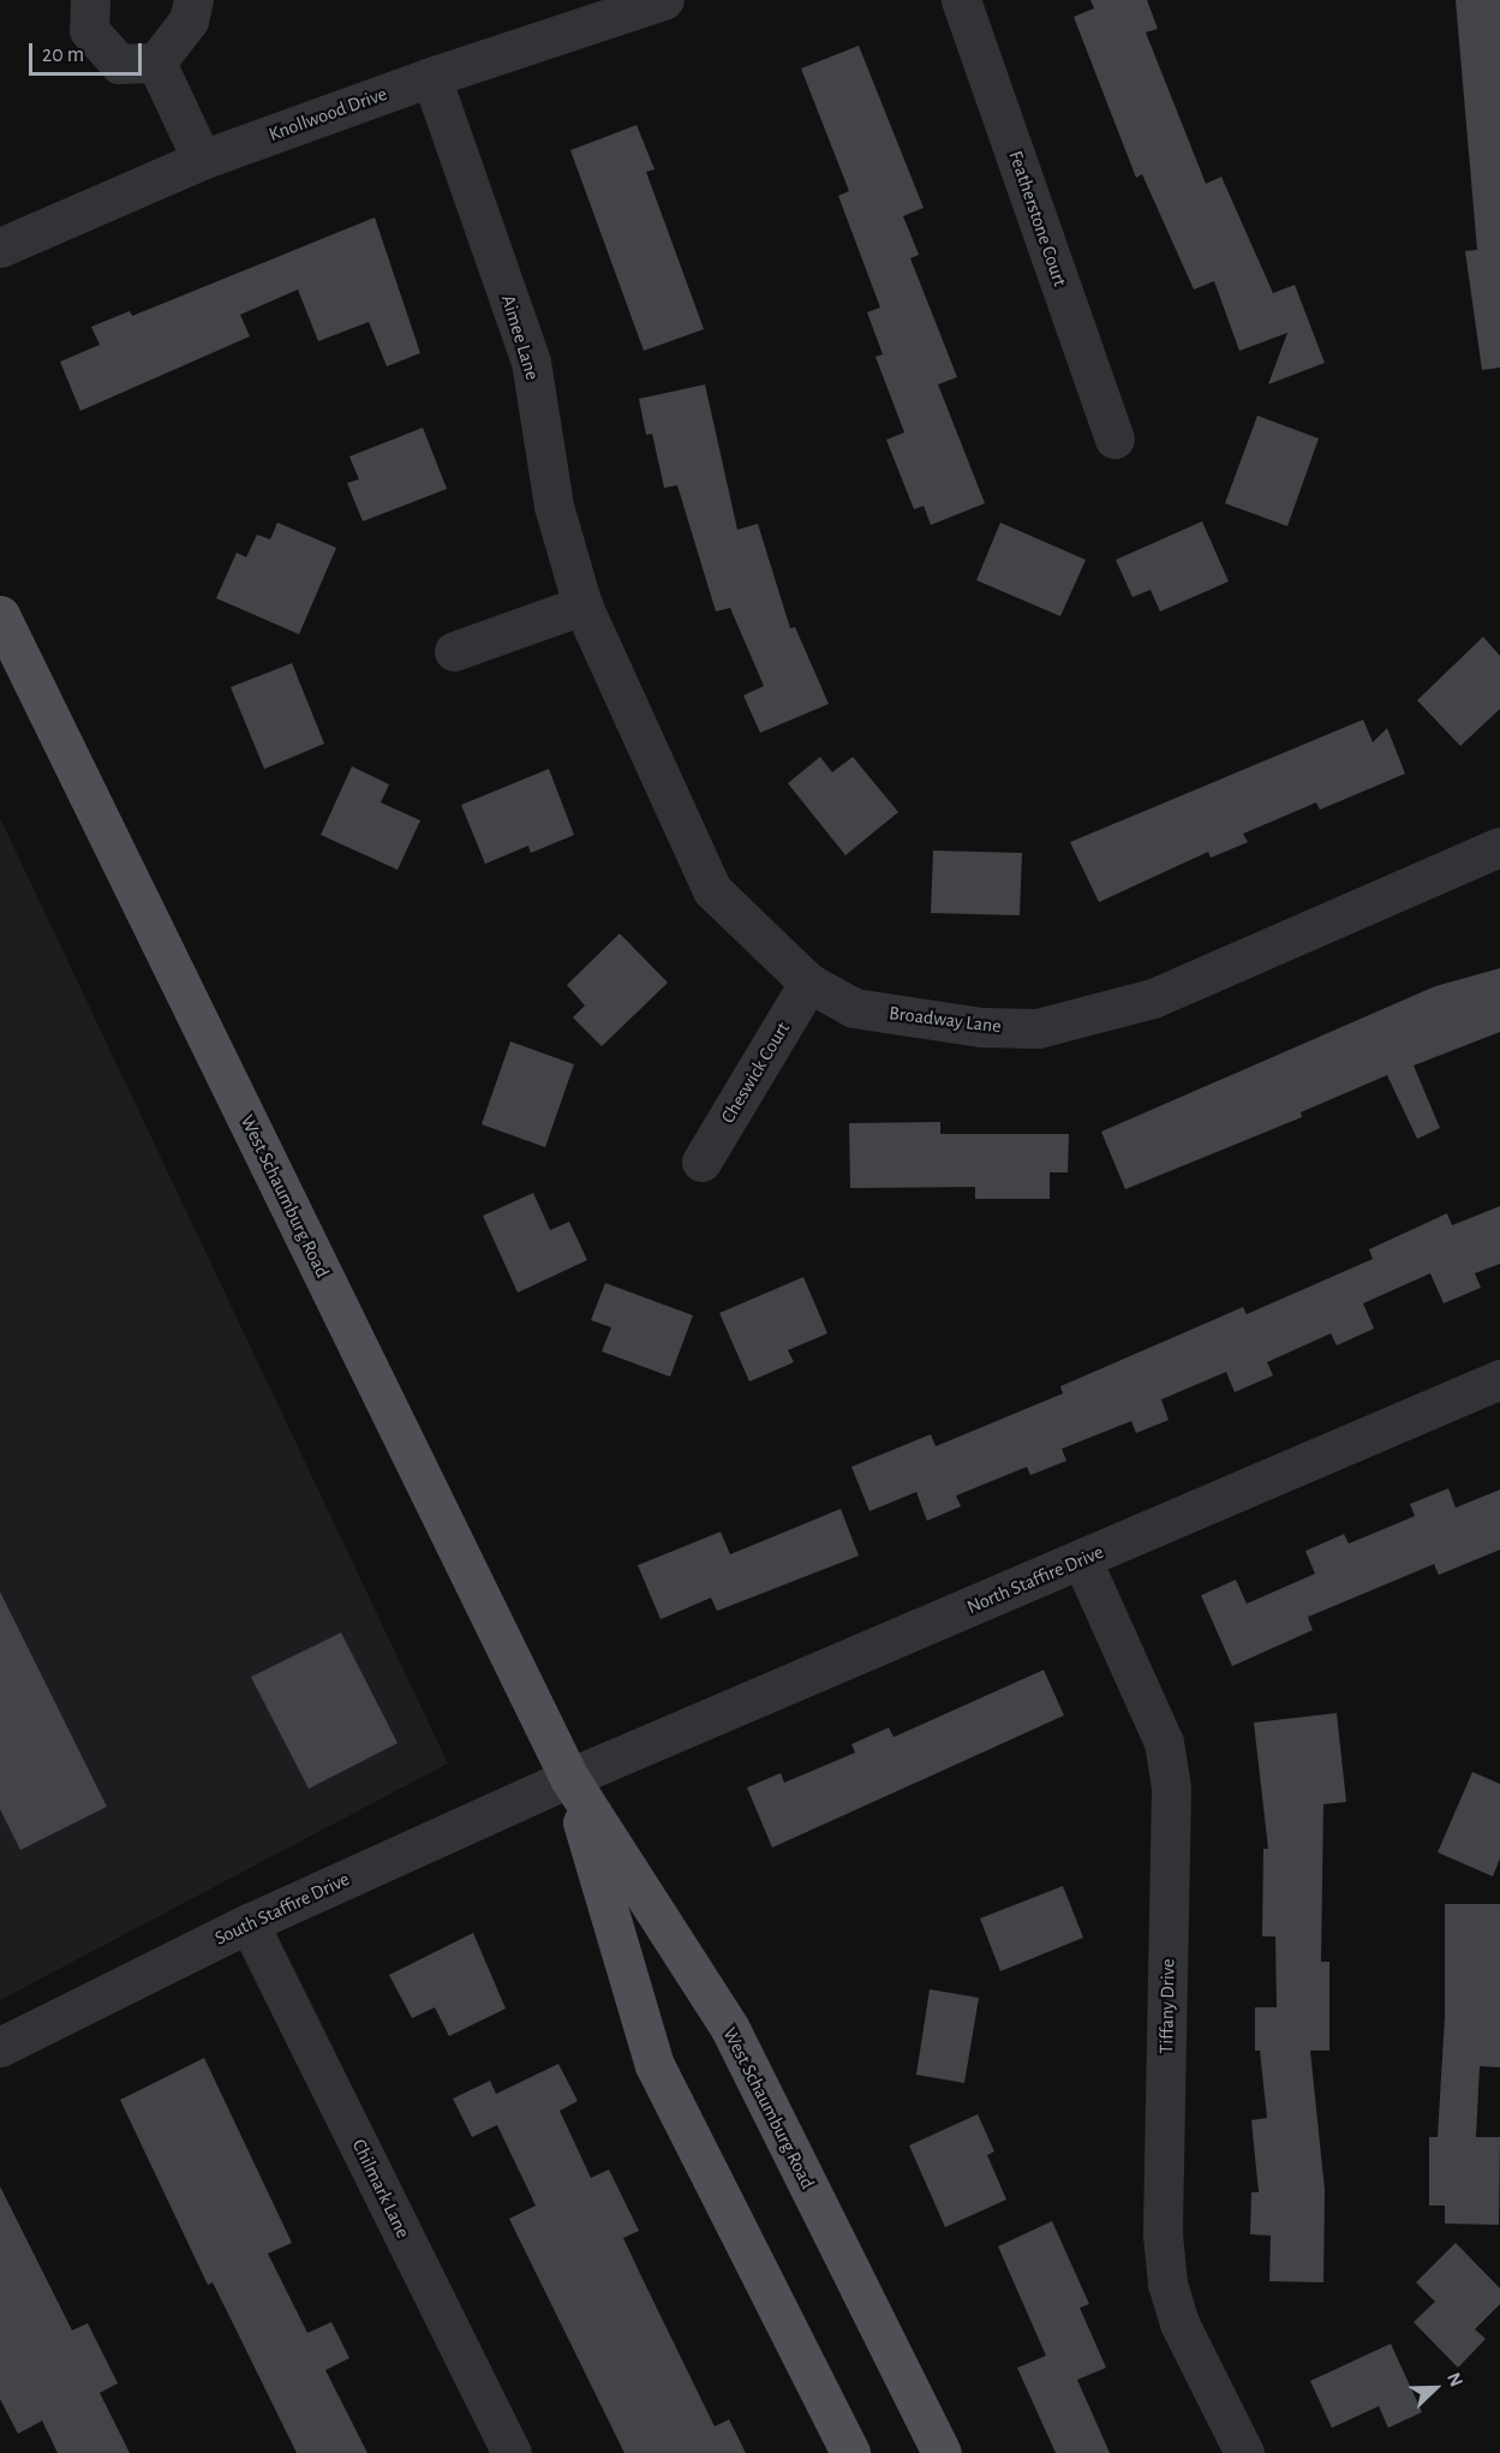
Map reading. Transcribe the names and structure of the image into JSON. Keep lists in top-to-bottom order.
{
  "streets": {
    "main road": ["West Schaumburg Road"],
    "street": [
      "Knollwood Drive",
      "Featherstone Court",
      "Aimee Lane",
      "Broadway Lane",
      "Cheswick Court",
      "North Staffire Drive",
      "South Staffire Drive",
      "Tiffany Drive",
      "Chilmark Lane"
    ]
  },
  "crossings": [
    ["Knollwood Drive", "Aimee Lane"],
    ["Aimee Lane", "Broadway Lane"],
    ["Broadway Lane", "Cheswick Court"],
    ["West Schaumburg Road", "North Staffire Drive"],
    ["West Schaumburg Road", "South Staffire Drive"],
    ["North Staffire Drive", "South Staffire Drive"],
    ["North Staffire Drive", "Tiffany Drive"],
    ["South Staffire Drive", "Chilmark Lane"]
  ],
  "scale_bar": "20 m",
  "north": "top right"
}
